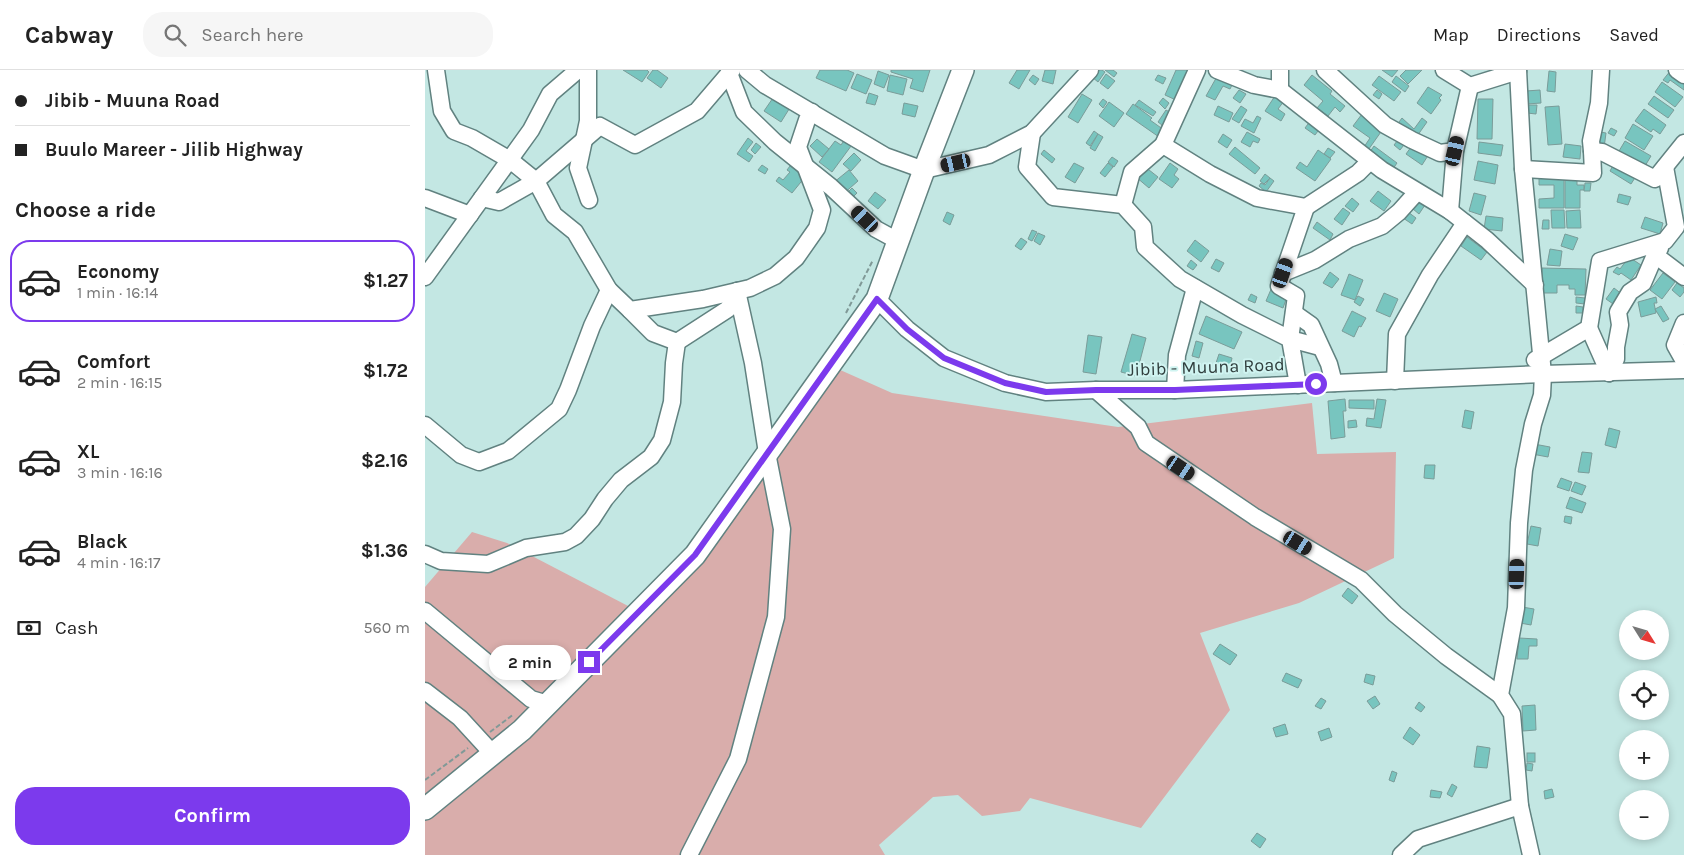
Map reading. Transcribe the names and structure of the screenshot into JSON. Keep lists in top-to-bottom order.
{
  "streets": {
    "street": ["Jibib - Muuna Road"]
  },
  "north": "bottom right",
  "page": {
    "header": "Cabway",
    "search": "Search here",
    "nav": ["Map", "Directions", "Saved"],
    "banner": ["Jibib - Muuna Road", "Buulo Mareer - Jilib Highway"],
    "heading": "Choose a ride",
    "list": [
      {
        "name": "Economy",
        "note": "1 min · 16:14",
        "value": "$1.27"
      },
      {
        "name": "Comfort",
        "note": "2 min · 16:15",
        "value": "$1.72"
      },
      {
        "name": "XL",
        "note": "3 min · 16:16",
        "value": "$2.16"
      },
      {
        "name": "Black",
        "note": "4 min · 16:17",
        "value": "$1.36"
      }
    ],
    "pay": ["Cash", "560 m"],
    "map_buttons": ["+", "−"],
    "bubble": "2 min",
    "buttons": "Confirm"
  }
}
